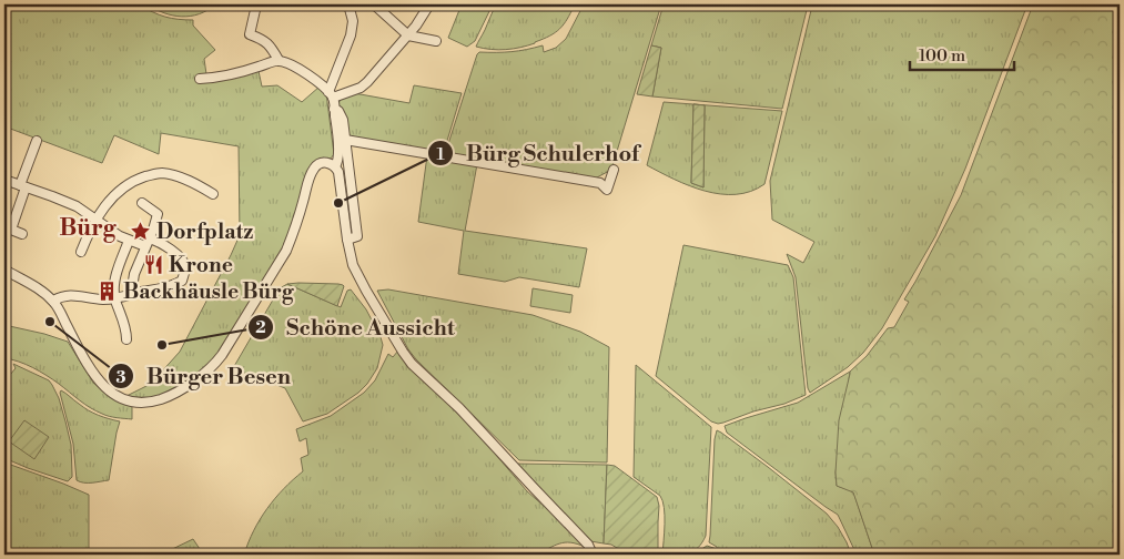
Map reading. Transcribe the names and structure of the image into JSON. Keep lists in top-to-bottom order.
{
  "districts": ["Bürg"],
  "places": {
    "other": ["Bürg Schulerhof", "Bürger Besen", "Schöne Aussicht"],
    "place": ["Dorfplatz"],
    "restaurant": ["Krone"],
    "building": ["Backhäusle Bürg"]
  },
  "scale_bar": "100 m"
}
